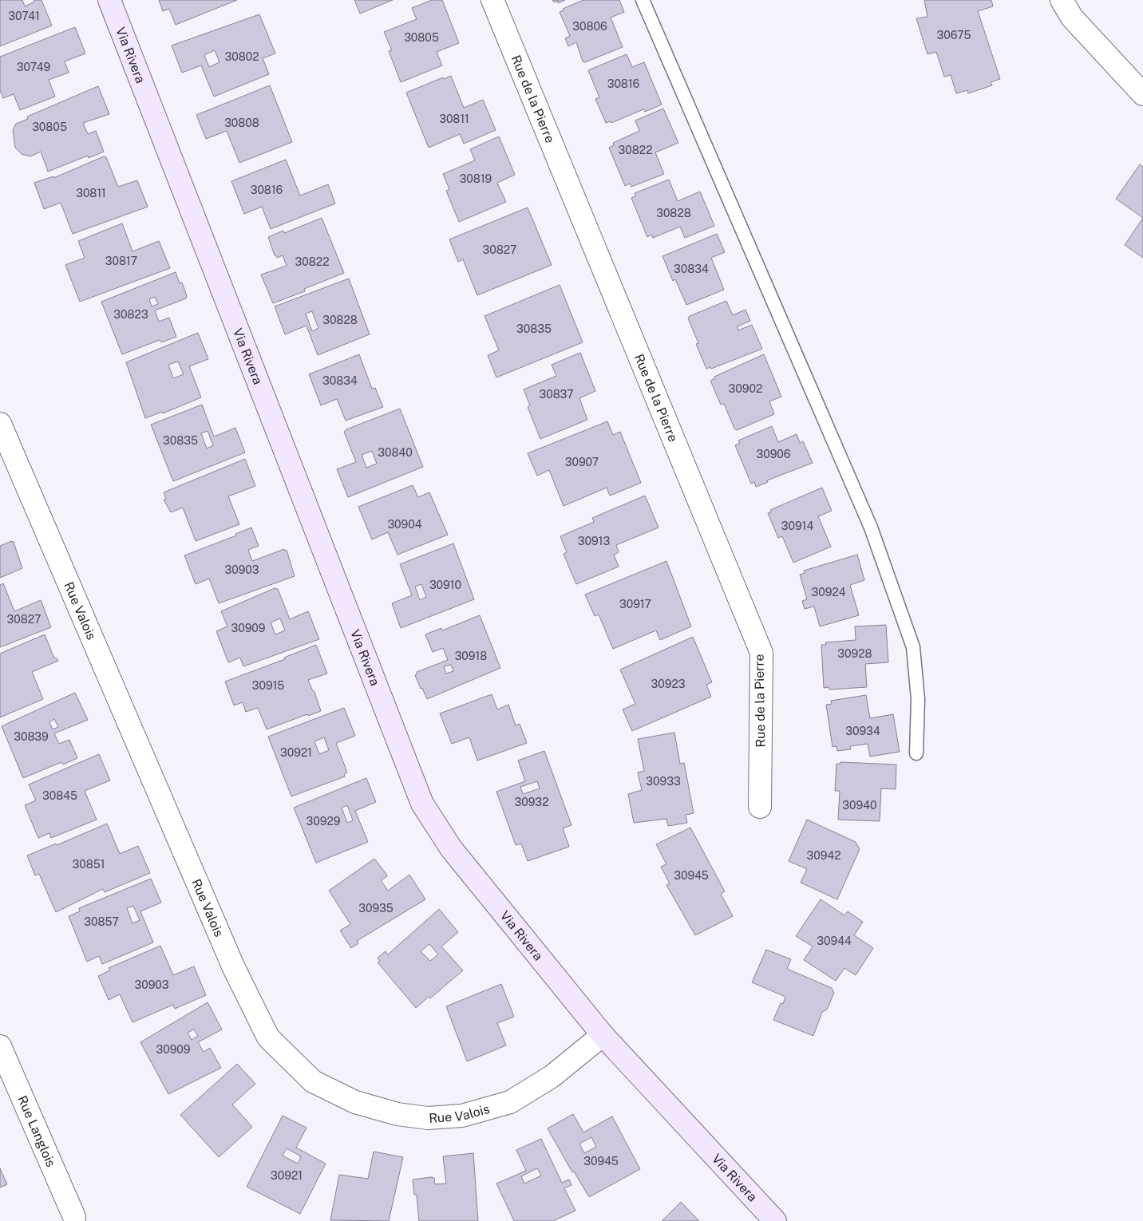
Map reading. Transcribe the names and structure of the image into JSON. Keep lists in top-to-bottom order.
{
  "streets": {
    "street": [
      "Via Rivera",
      "Rue de la Pierre",
      "Rue Valois",
      "Rue Langlois"
    ]
  },
  "crossings": [
    ["Via Rivera", "Rue Valois"]
  ],
  "house_numbers": [
    "30741",
    "30806",
    "30675",
    "30805",
    "30802",
    "30749",
    "30816",
    "30811",
    "30808",
    "30805",
    "30822",
    "30819",
    "30816",
    "30811",
    "30828",
    "30827",
    "30817",
    "30822",
    "30834",
    "30823",
    "30828",
    "30835",
    "30834",
    "30902",
    "30837",
    "30835",
    "30840",
    "30906",
    "30907",
    "30904",
    "30914",
    "30913",
    "30903",
    "30910",
    "30924",
    "30917",
    "30827",
    "30909",
    "30928",
    "30918",
    "30923",
    "30915",
    "30934",
    "30839",
    "30921",
    "30933",
    "30845",
    "30932",
    "30940",
    "30929",
    "30942",
    "30851",
    "30945",
    "30935",
    "30857",
    "30944",
    "30903",
    "30909",
    "30945",
    "30921"
  ]
}
